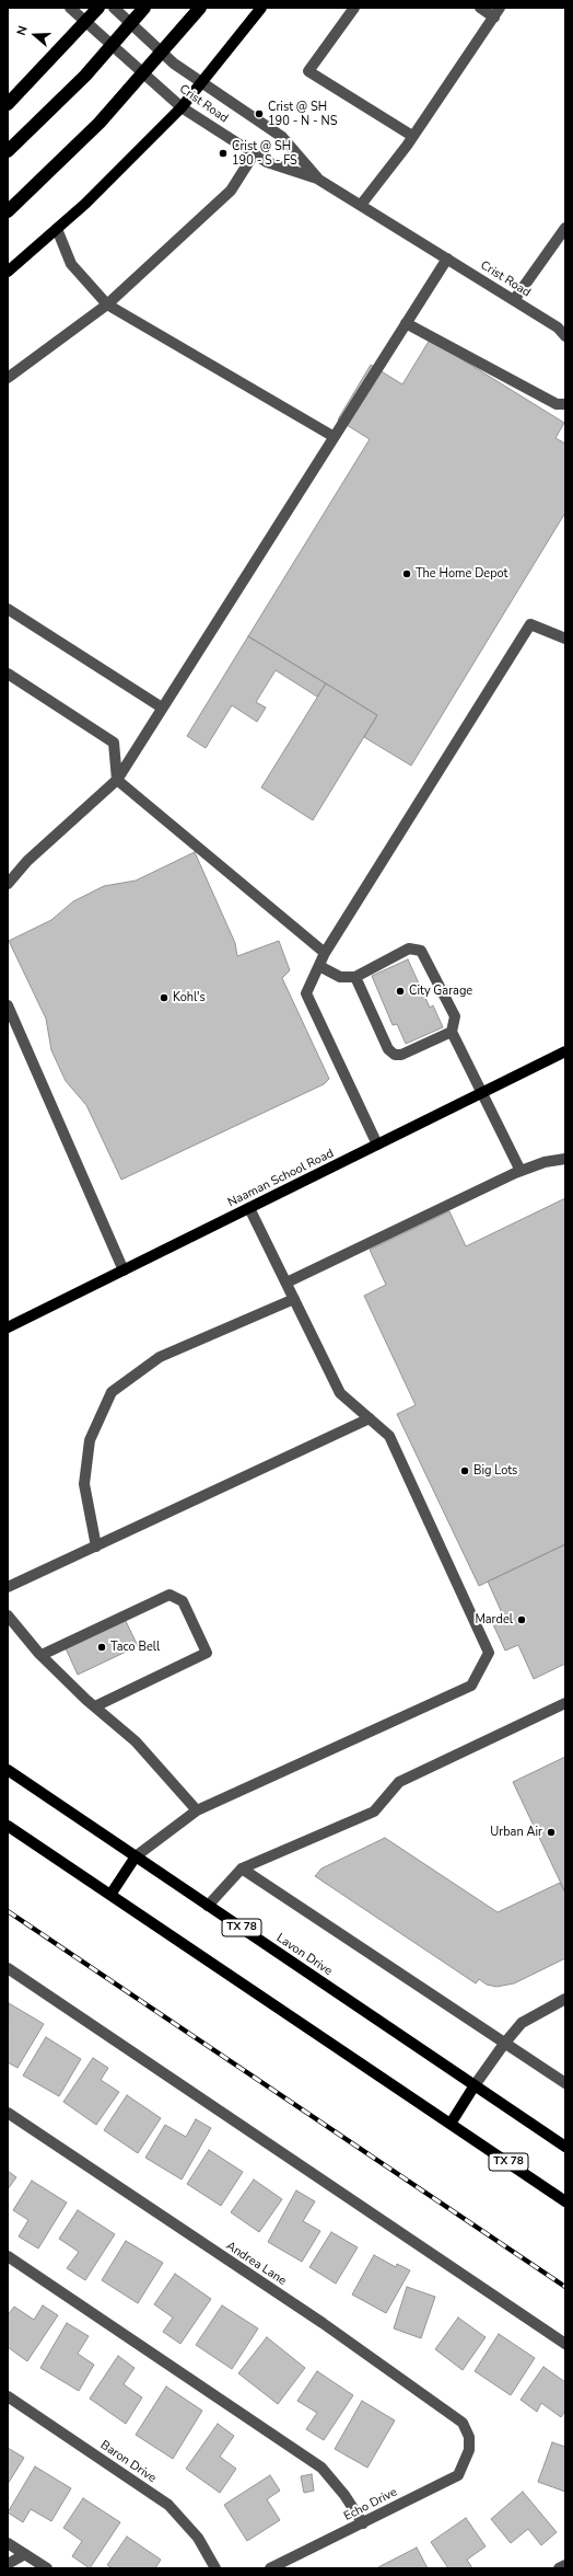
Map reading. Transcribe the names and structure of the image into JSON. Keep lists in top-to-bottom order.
{
  "streets": {
    "main road": ["Naaman School Road", "TX 78", "Lavon Drive"],
    "street": [
      "Crist Road",
      "Andrea Lane",
      "Baron Drive",
      "Echo Drive"
    ]
  },
  "crossings": [
    ["Andrea Lane", "Echo Drive"]
  ],
  "places": [
    "Crist @ SH 190 - N - NS",
    "Crist @ SH 190 - S - FS",
    "The Home Depot",
    "City Garage",
    "Kohl's",
    "Big Lots",
    "Mardel",
    "Taco Bell",
    "Urban Air"
  ],
  "north": "left"
}
